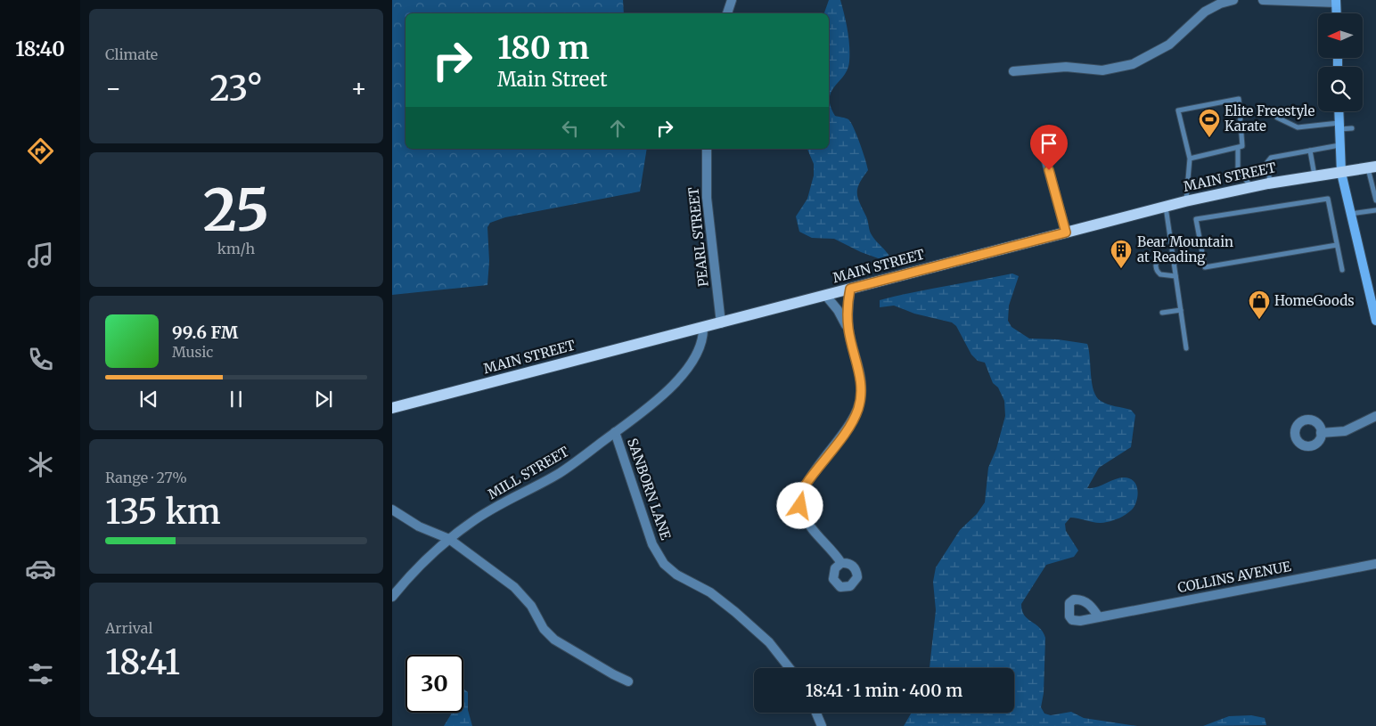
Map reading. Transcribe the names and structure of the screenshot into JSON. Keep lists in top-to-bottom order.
{
  "streets": {
    "main road": ["MAIN STREET"],
    "street": [
      "PEARL STREET",
      "MILL STREET",
      "SANBORN LANE",
      "COLLINS AVENUE"
    ]
  },
  "crossings": [
    ["MAIN STREET", "PEARL STREET"],
    ["MAIN STREET", "MILL STREET"],
    ["MILL STREET", "SANBORN LANE"]
  ],
  "places": {
    "sports": ["Elite Freestyle Karate"],
    "building": ["Bear Mountain at Reading"],
    "shop": ["HomeGoods"]
  },
  "north": "left",
  "page": {
    "tabs": "18:40",
    "tile": [
      "Climate",
      ["25", "km/h"],
      ["Range · 27%", "135 km"],
      ["Arrival", "18:41"]
    ],
    "turn": ["180 m", "Main Street"],
    "heat": ["−", "23°", "+"],
    "song": ["99.6 FM", "Music"],
    "limit": "30",
    "trip": "18:41 · 1 min · 400 m"
  }
}
